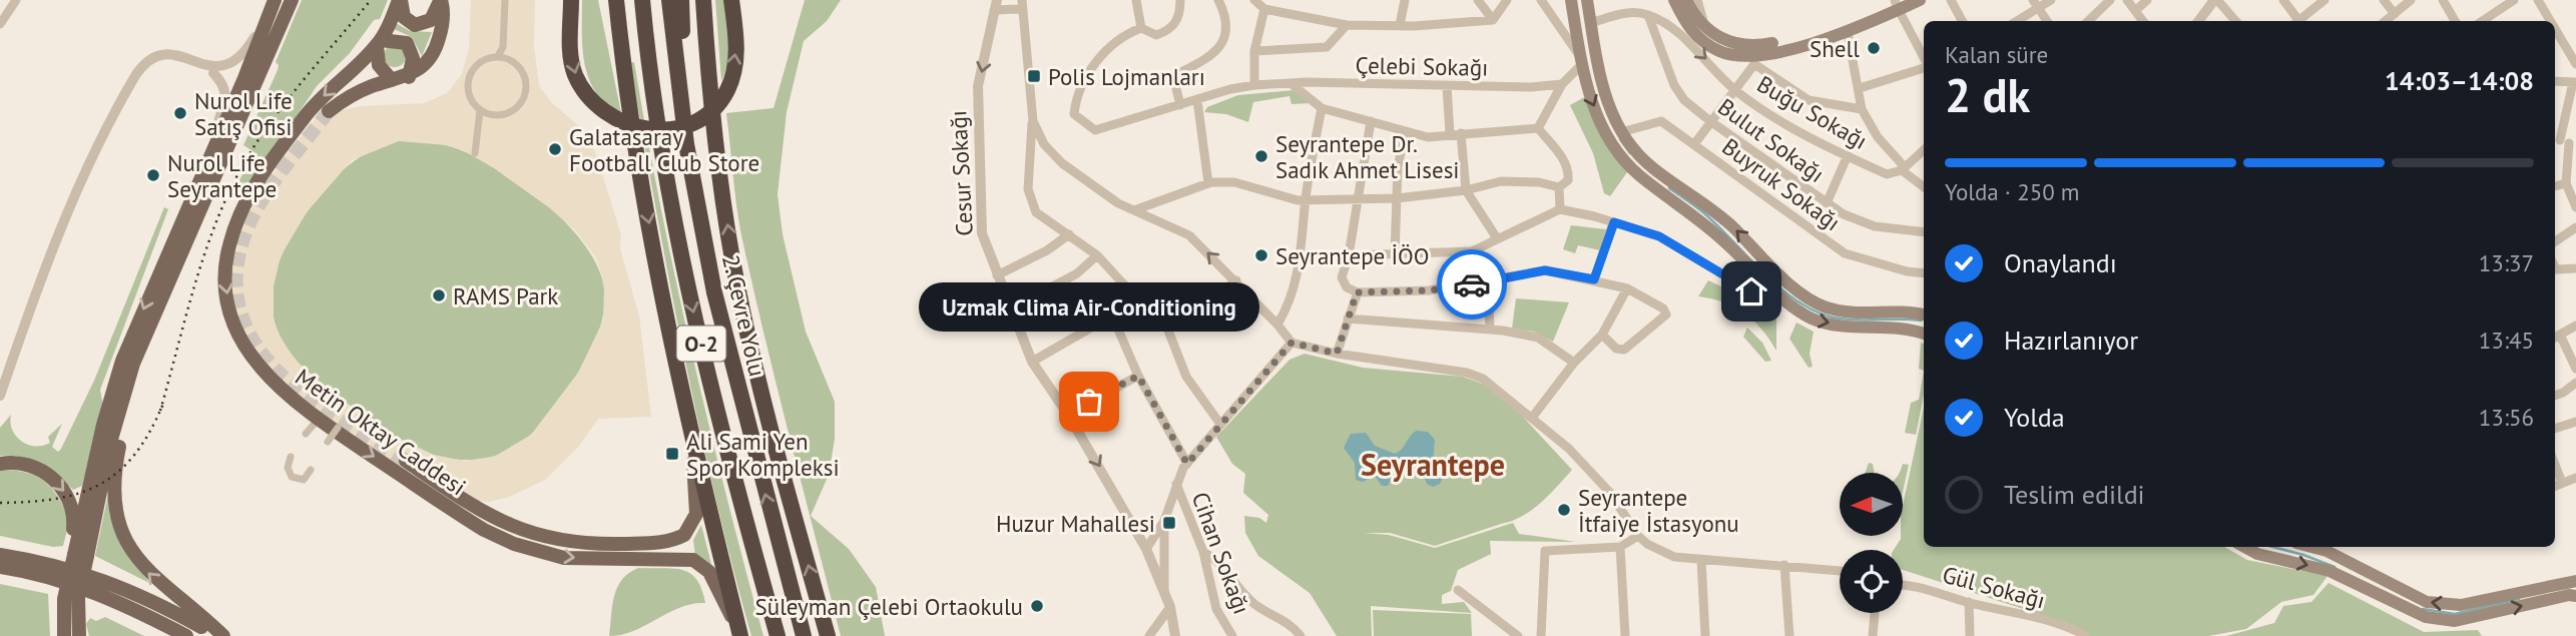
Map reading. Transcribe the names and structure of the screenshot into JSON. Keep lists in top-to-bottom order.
{
  "streets": {
    "highway": ["2. Çevre Yolu", "O-2"],
    "main road": ["Metin Oktay Caddesi"],
    "street": [
      "Çelebi Sokağı",
      "Buğu Sokağı",
      "Bulut Sokağı",
      "Cesur Sokağı",
      "Buyruk Sokağı",
      "Cihan Sokağı",
      "Gül Sokağı"
    ]
  },
  "crossings": [
    ["Buğu Sokağı", "Bulut Sokağı"]
  ],
  "one_way": ["Buğu Sokağı"],
  "districts": ["Seyrantepe"],
  "places": {
    "other": [
      "Shell",
      "Nurol Life Satış Ofisi",
      "Galatasaray Football Club Store",
      "Seyrantepe Dr. Sadık Ahmet Lisesi",
      "Nurol Life Seyrantepe",
      "Seyrantepe İÖO",
      "RAMS Park",
      "Uzmak Clima Air-Conditioning",
      "Seyrantepe İtfaiye İstasyonu",
      "Süleyman Çelebi Ortaokulu"
    ],
    "transit": ["Polis Lojmanları", "Ali Sami Yen Spor Kompleksi", "Huzur Mahallesi"]
  },
  "north": "left",
  "page": {
    "heading": ["2 dk", "Kalan süre", "14:03–14:08"],
    "bar": "Yolda · 250 m",
    "list": [
      ["Onaylandı", "13:37"],
      ["Hazırlanıyor", "13:45"],
      ["Yolda", "13:56"],
      "Teslim edildi"
    ],
    "bubble": "Uzmak Clima Air-Conditioning"
  }
}
